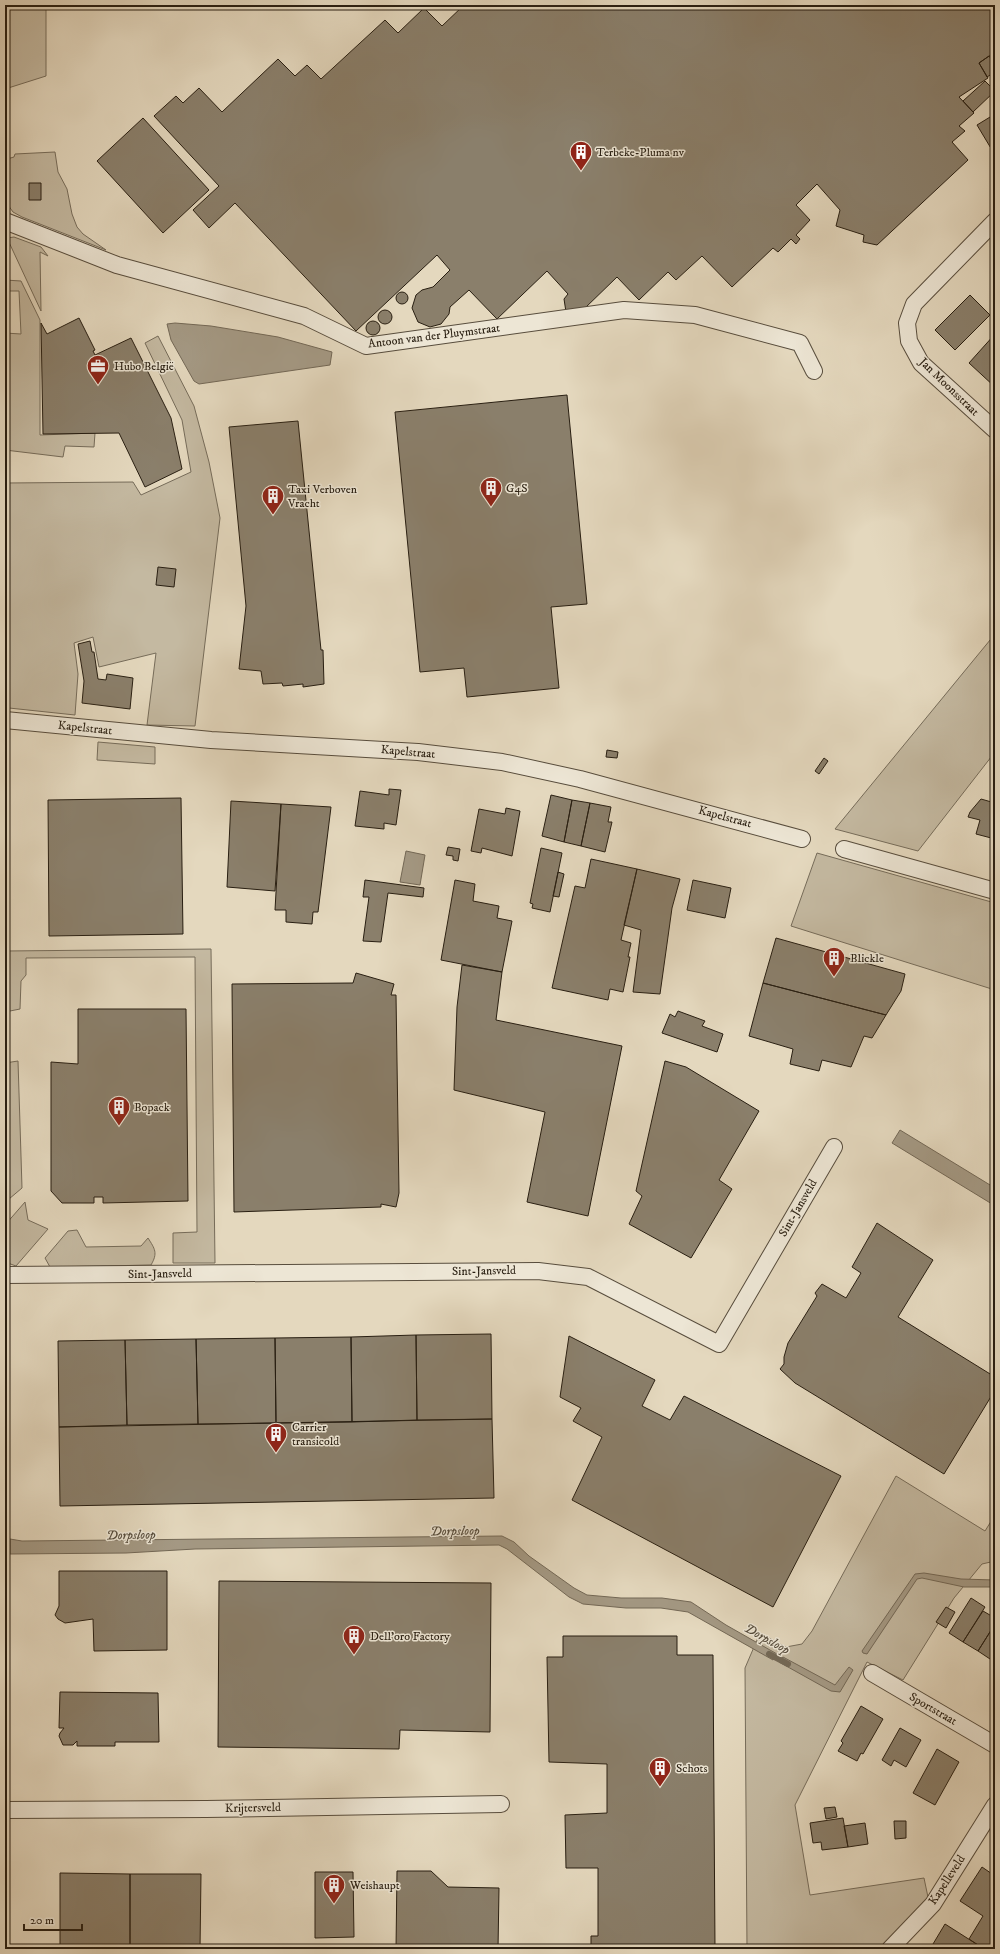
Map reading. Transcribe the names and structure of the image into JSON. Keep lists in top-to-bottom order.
{
  "streets": {
    "street": [
      "Antoon van der Pluymstraat",
      "Jan Moonsstraat",
      "Kapelstraat",
      "Sint-Jansveld",
      "Sportstraat",
      "Krijtersveld",
      "Kapelleveld"
    ]
  },
  "water": ["Dorpsloop"],
  "places": {
    "building": [
      "Terbeke-Pluma nv",
      "G4S",
      "Taxi Verboven Vracht",
      "Blickle",
      "Bopack",
      "Carrier transicold",
      "Dell'oro Factory",
      "Schots",
      "Weishaupt"
    ],
    "office": ["Hubo België"]
  },
  "scale_bar": "20 m"
}
